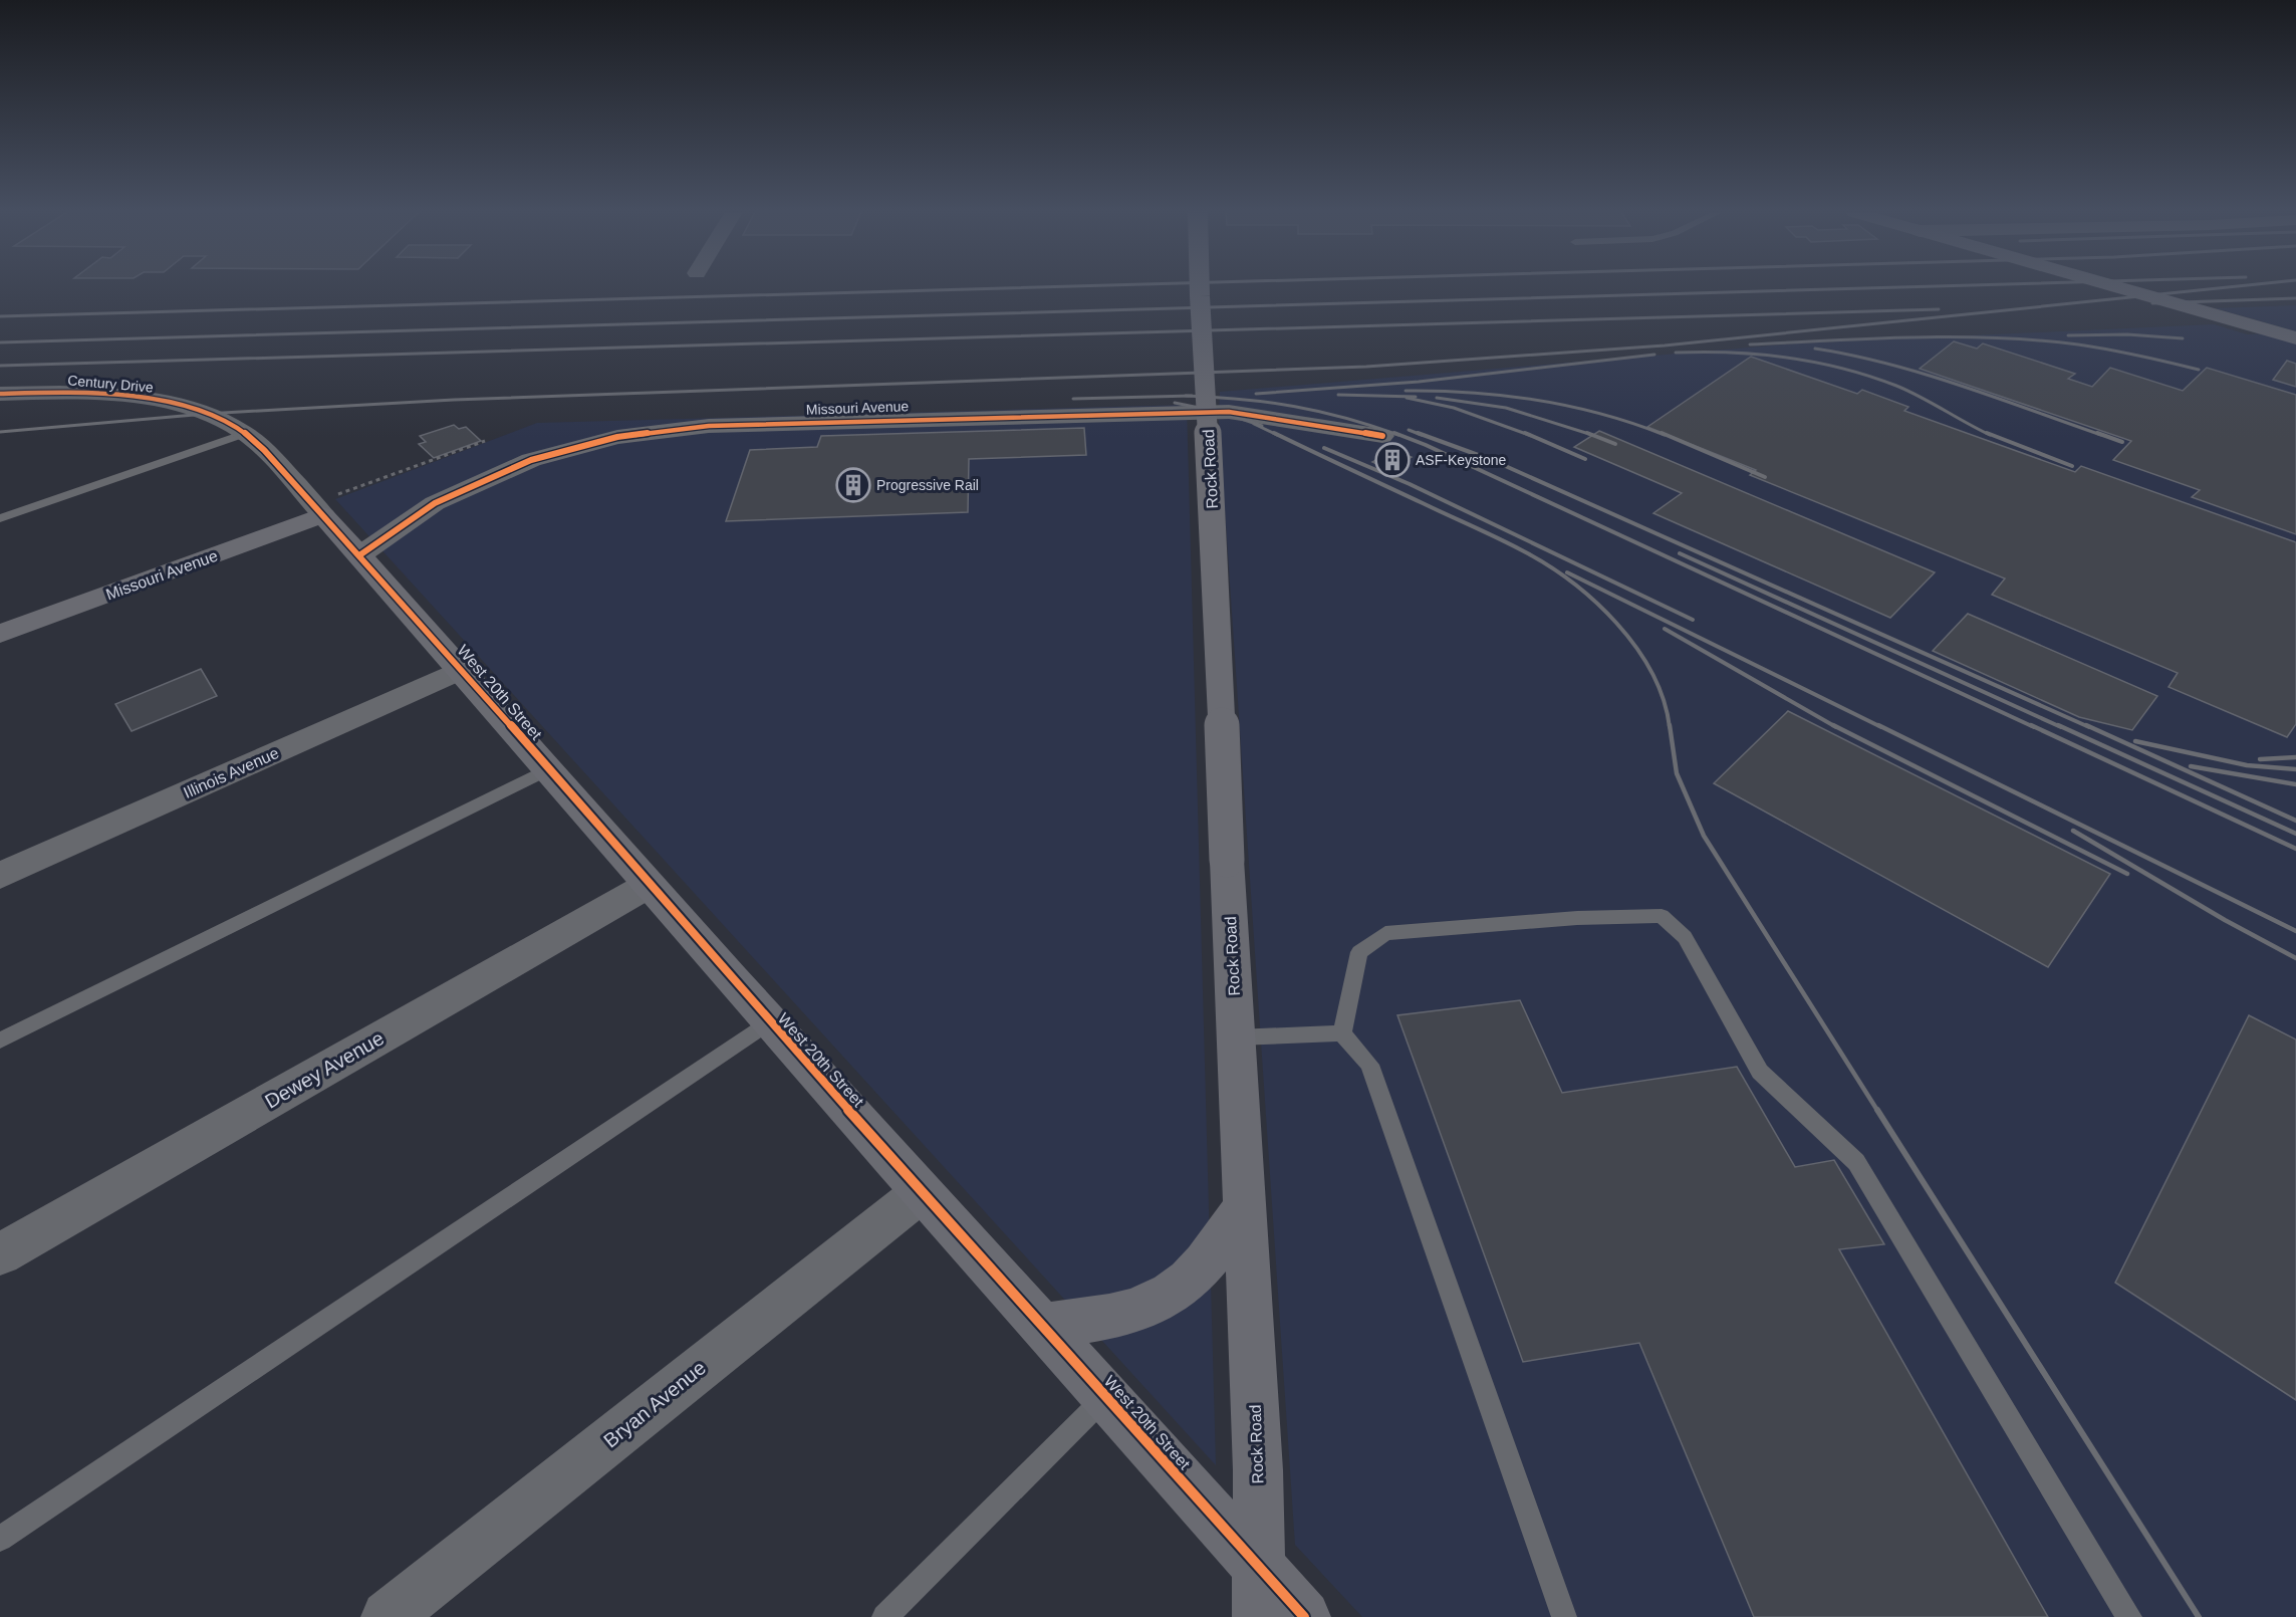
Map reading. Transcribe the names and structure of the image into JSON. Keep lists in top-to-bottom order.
{
  "streets": {
    "street": [
      "Century Drive",
      "Missouri Avenue",
      "Rock Road",
      "West 20th Street",
      "Illinois Avenue",
      "Dewey Avenue",
      "Bryan Avenue"
    ]
  },
  "crossings": [
    ["Century Drive", "Missouri Avenue"],
    ["Century Drive", "West 20th Street"],
    ["Missouri Avenue", "West 20th Street"],
    ["Rock Road", "West 20th Street"],
    ["West 20th Street", "Illinois Avenue"],
    ["West 20th Street", "Dewey Avenue"],
    ["West 20th Street", "Bryan Avenue"]
  ],
  "places": {
    "building": ["ASF-Keystone", "Progressive Rail"]
  }
}
